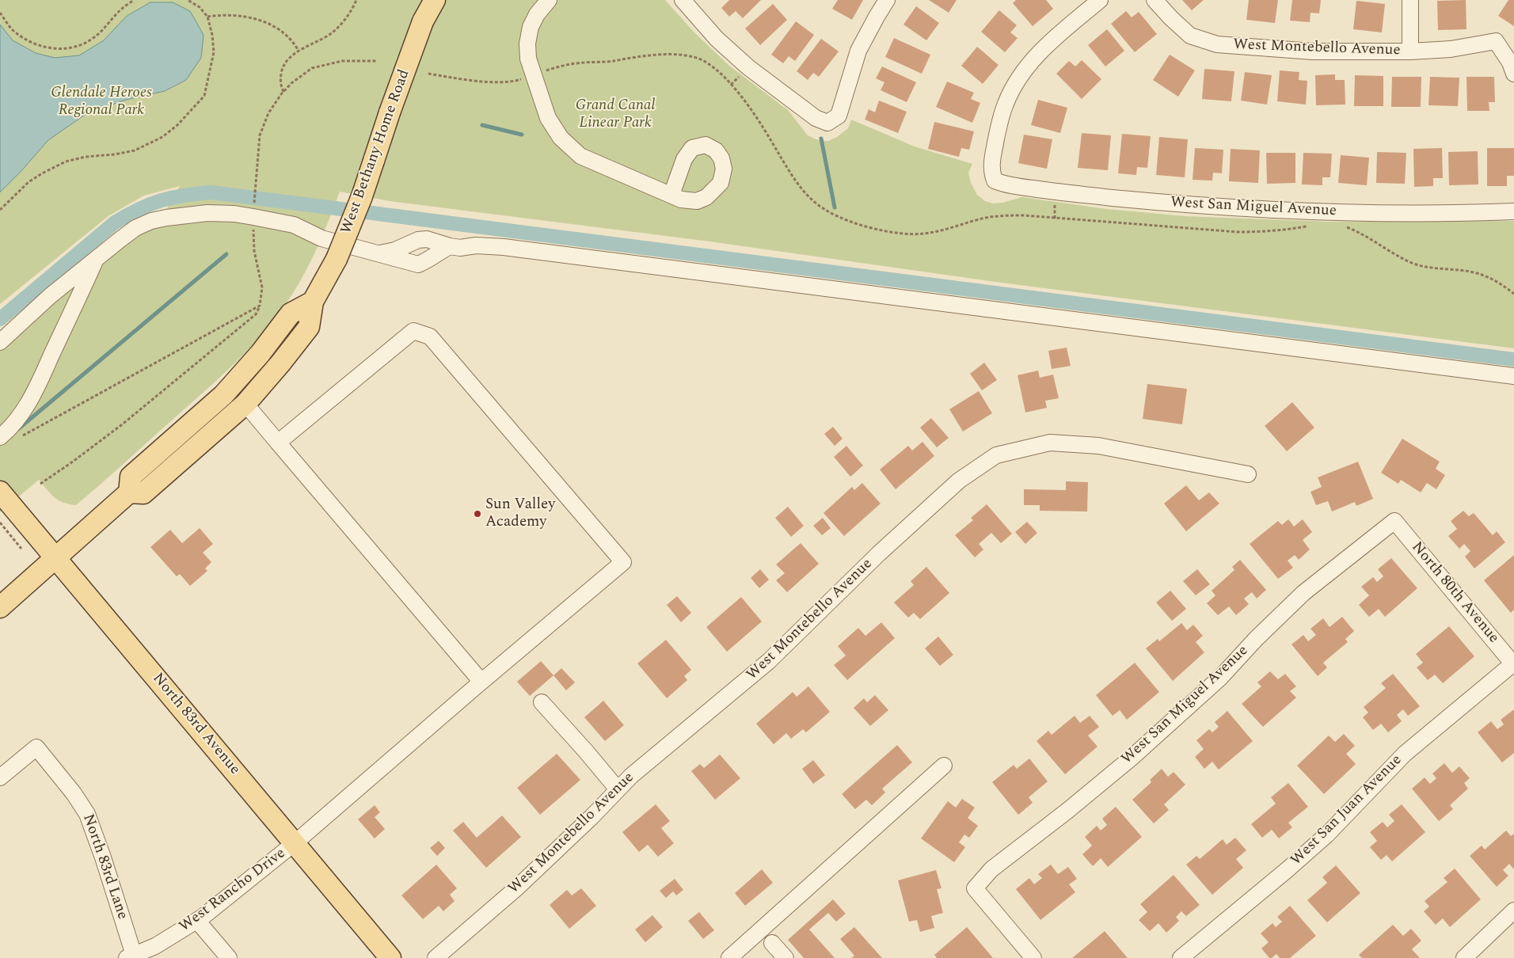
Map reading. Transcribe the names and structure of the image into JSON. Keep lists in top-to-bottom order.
{
  "streets": {
    "main road": ["West Bethany Home Road", "North 83rd Avenue"],
    "street": [
      "West Montebello Avenue",
      "West San Miguel Avenue",
      "North 80th Avenue",
      "West San Juan Avenue",
      "North 83rd Lane",
      "West Rancho Drive"
    ]
  },
  "crossings": [
    ["West San Miguel Avenue", "North 80th Avenue"],
    ["North 80th Avenue", "West San Juan Avenue"],
    ["North 83rd Avenue", "West Rancho Drive"],
    ["North 83rd Lane", "West Rancho Drive"]
  ],
  "parks": ["Glendale Heroes Regional Park", "Grand Canal Linear Park"],
  "places": ["Sun Valley Academy"]
}
